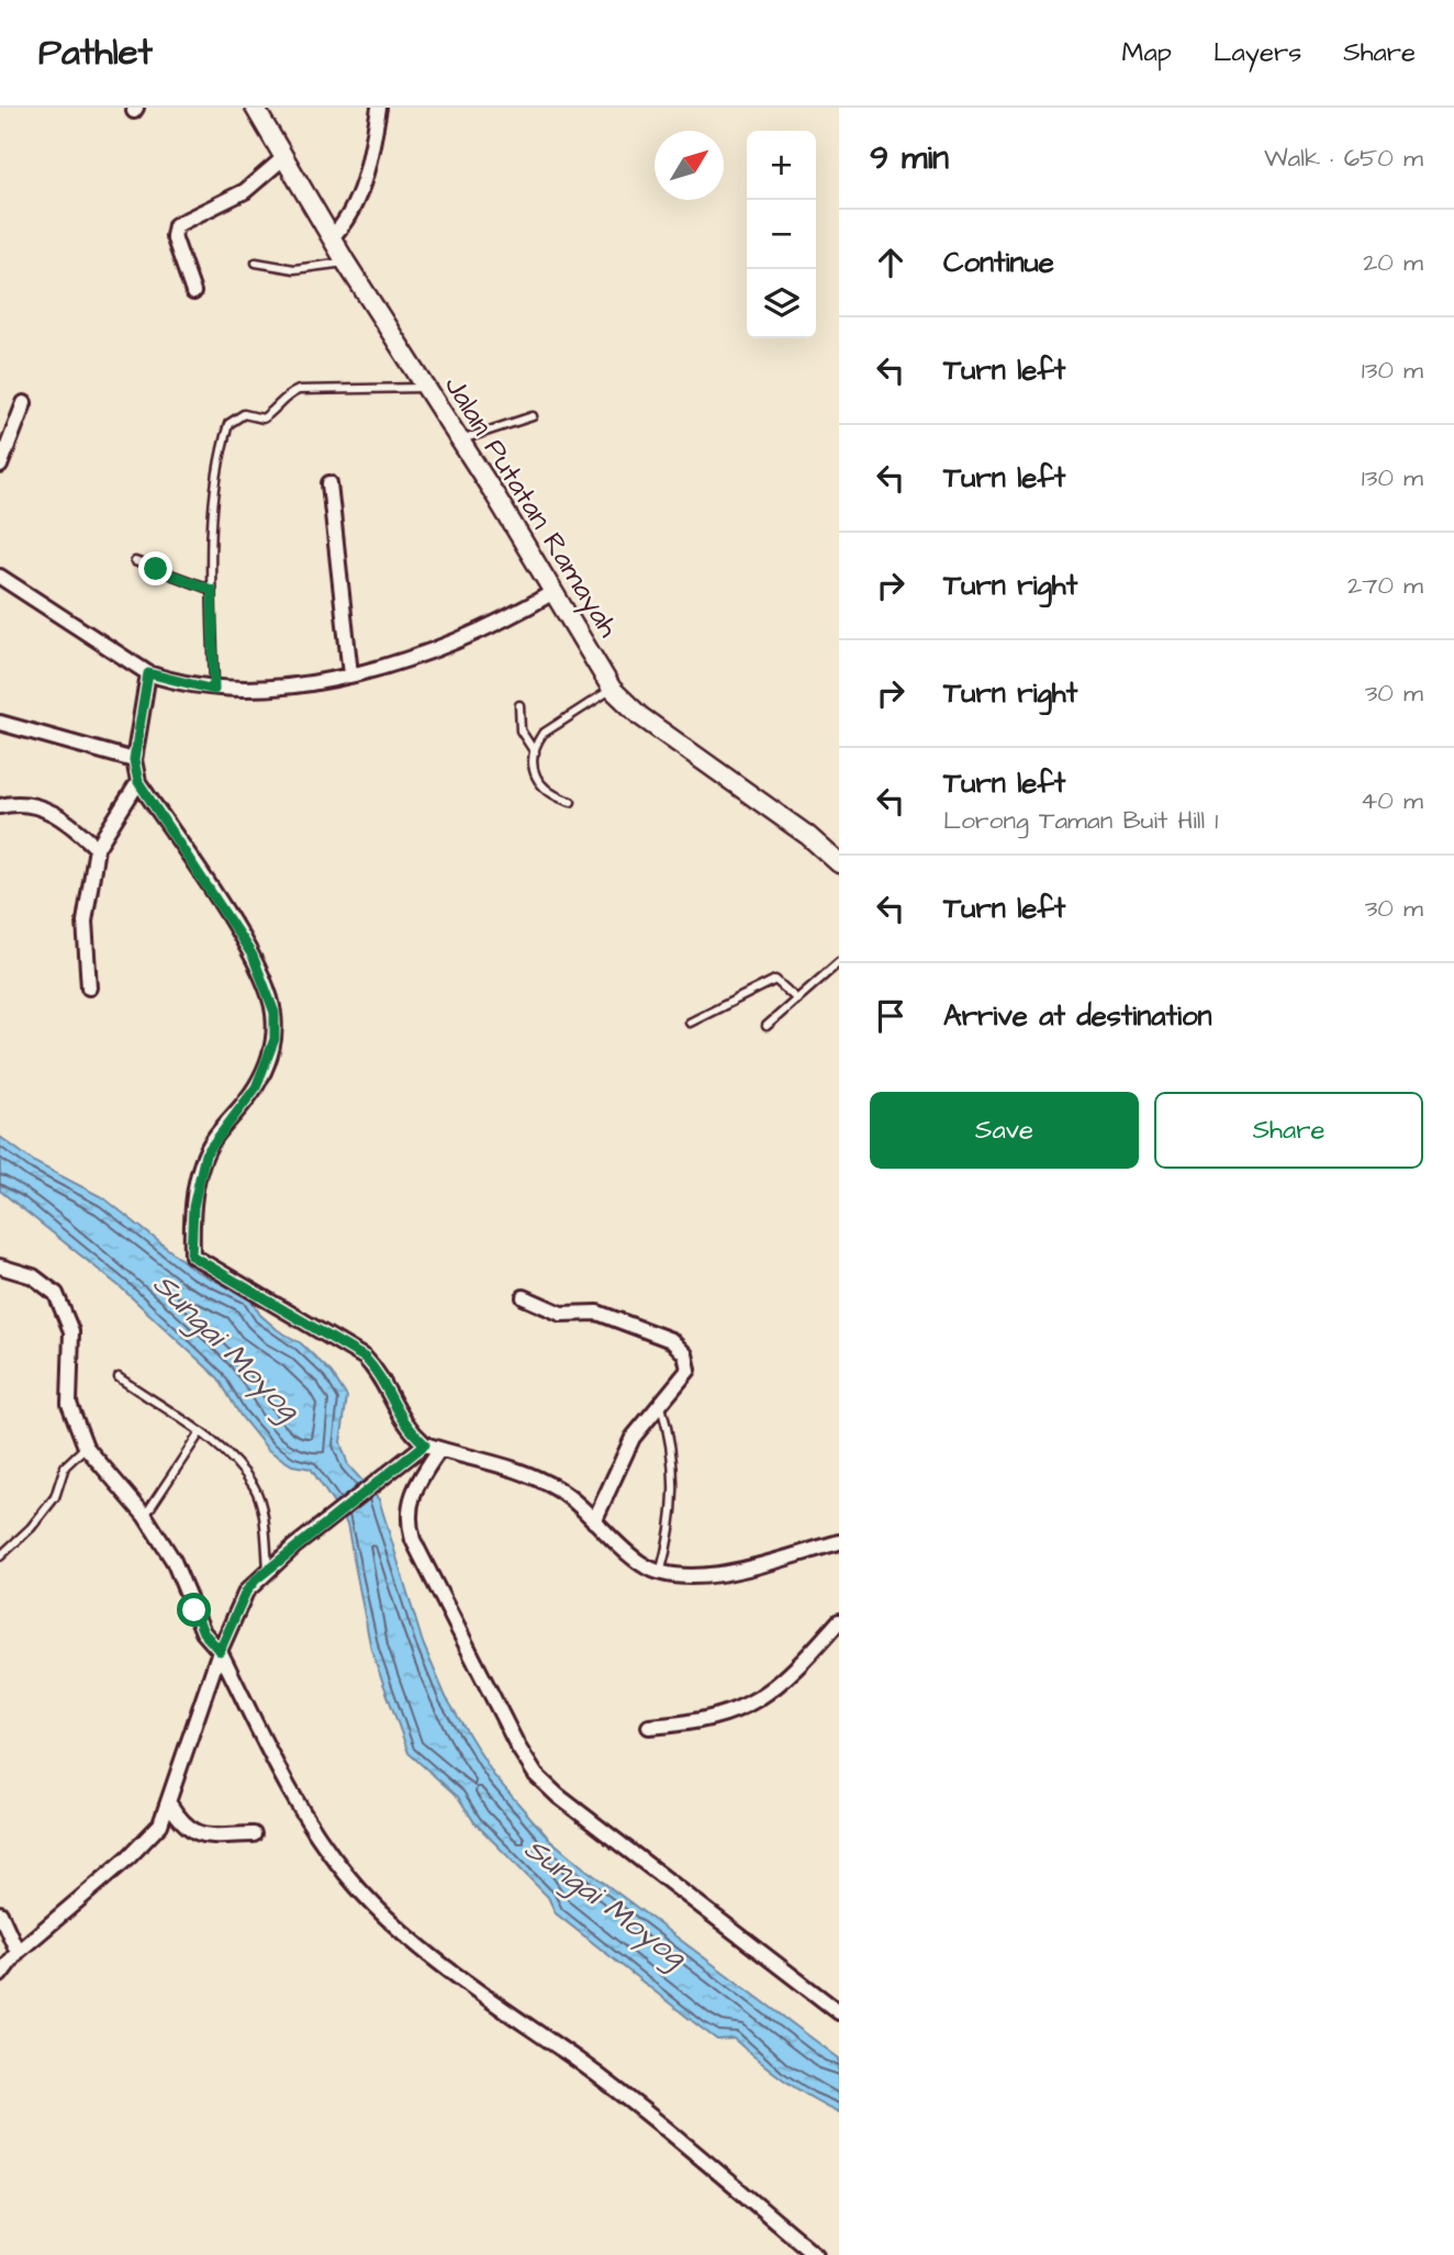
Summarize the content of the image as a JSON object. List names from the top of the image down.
{
  "streets": {
    "main road": ["Jalan Putatan Ramayah"]
  },
  "water": ["Sungai Moyog"],
  "north": "top right",
  "page": {
    "header": "Pathlet",
    "nav": ["Map", "Layers", "Share"],
    "heading": ["9 min", "Walk · 650 m"],
    "map_buttons": ["+", "−"],
    "list": [
      ["Continue", "20 m"],
      ["Turn left", "130 m"],
      ["Turn left", "130 m"],
      ["Turn right", "270 m"],
      ["Turn right", "30 m"],
      ["Turn left", "Lorong Taman Buit Hill 1", "40 m"],
      ["Turn left", "30 m"],
      "Arrive at destination"
    ],
    "buttons": ["Save", "Share"]
  }
}
